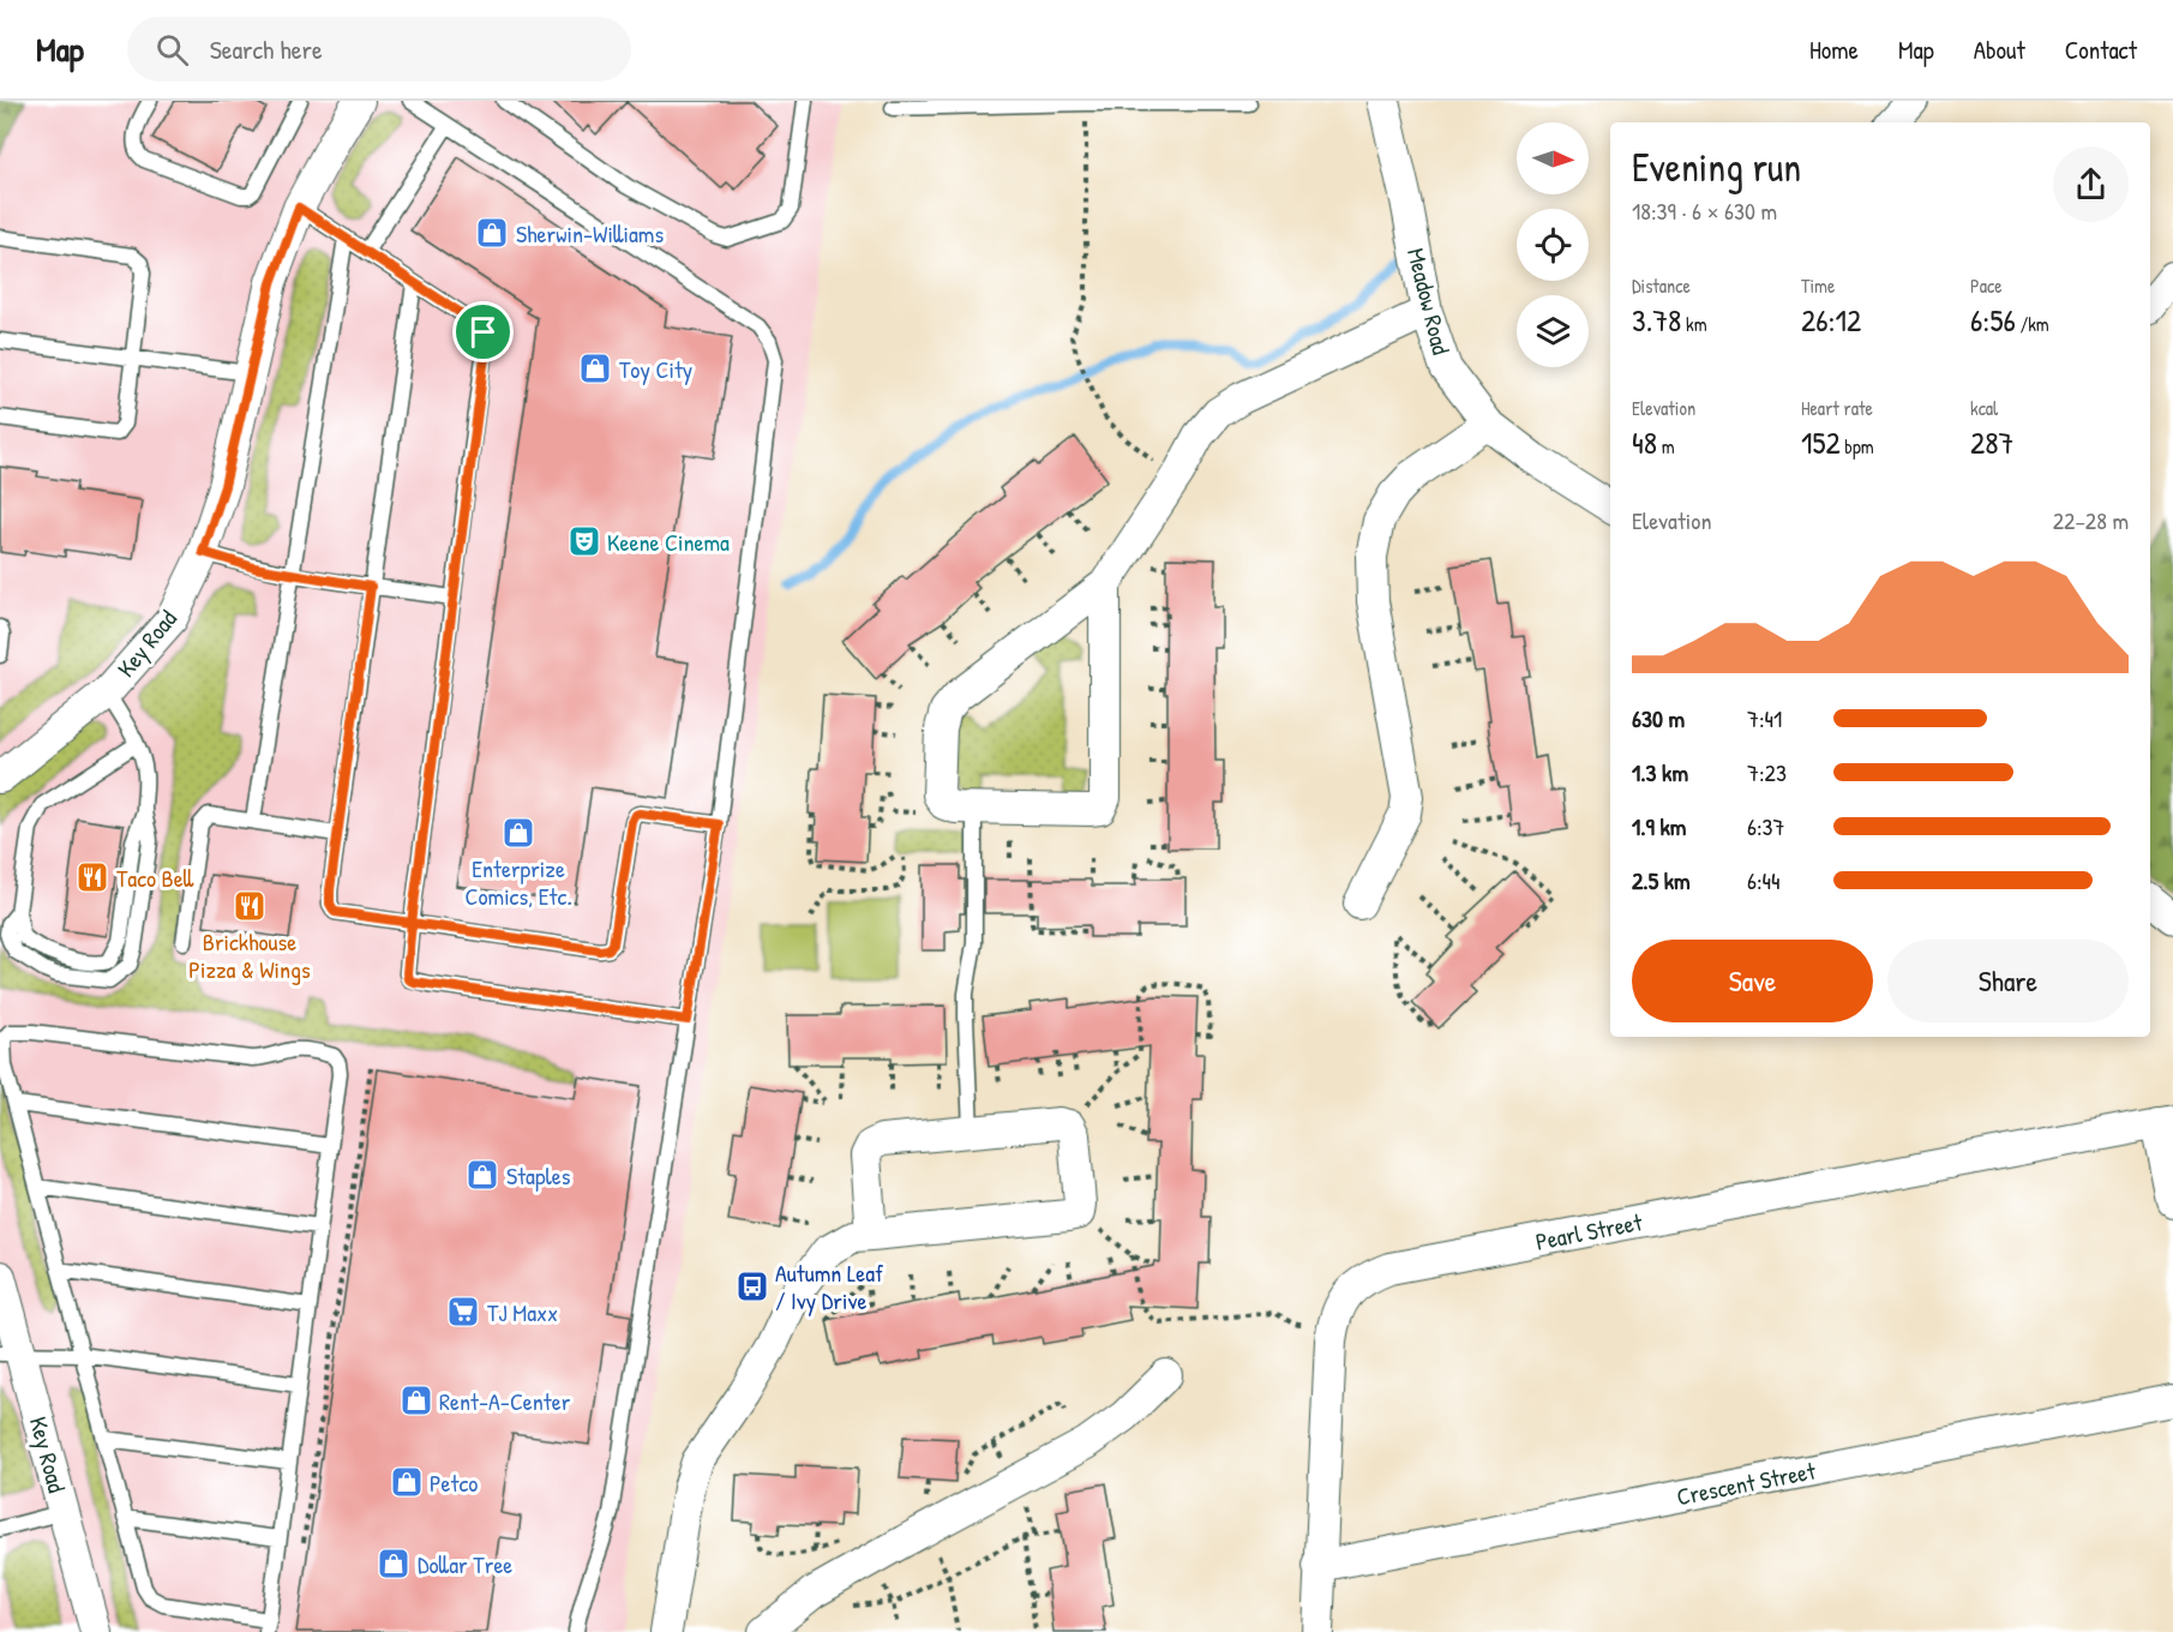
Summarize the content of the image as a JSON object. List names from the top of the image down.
{
  "streets": {
    "street": [
      "Meadow Road",
      "Key Road",
      "Pearl Street",
      "Crescent Street"
    ]
  },
  "crossings": [
    ["Pearl Street", "Crescent Street"]
  ],
  "places": {
    "shop": [
      "Sherwin-Williams",
      "Toy City",
      "Enterprize Comics, Etc.",
      "Staples",
      "Rent-A-Center",
      "Petco",
      "Dollar Tree"
    ],
    "theatre": ["Keene Cinema"],
    "restaurant": ["Taco Bell", "Brickhouse Pizza & Wings"],
    "bus stop": ["Autumn Leaf / Ivy Drive"],
    "supermarket": ["TJ Maxx"]
  },
  "north": "right",
  "page": {
    "header": "Map",
    "search": "Search here",
    "nav": [
      "Home",
      "Map",
      "About",
      "Contact"
    ],
    "heading": ["Evening run", "18:39 · 6 × 630 m"],
    "stats": [
      ["Distance", "3.78 km"],
      ["Time", "26:12"],
      ["Pace", "6:56 /km"],
      ["Elevation", "48 m"],
      ["Heart rate", "152 bpm"],
      ["kcal", "287"]
    ],
    "chart": ["Elevation", "22–28 m"],
    "list": [
      {
        "name": "630 m",
        "note": "7:41"
      },
      {
        "name": "1.3 km",
        "note": "7:23"
      },
      {
        "name": "1.9 km",
        "note": "6:37"
      },
      {
        "name": "2.5 km",
        "note": "6:44"
      }
    ],
    "buttons": ["Save", "Share"]
  }
}
